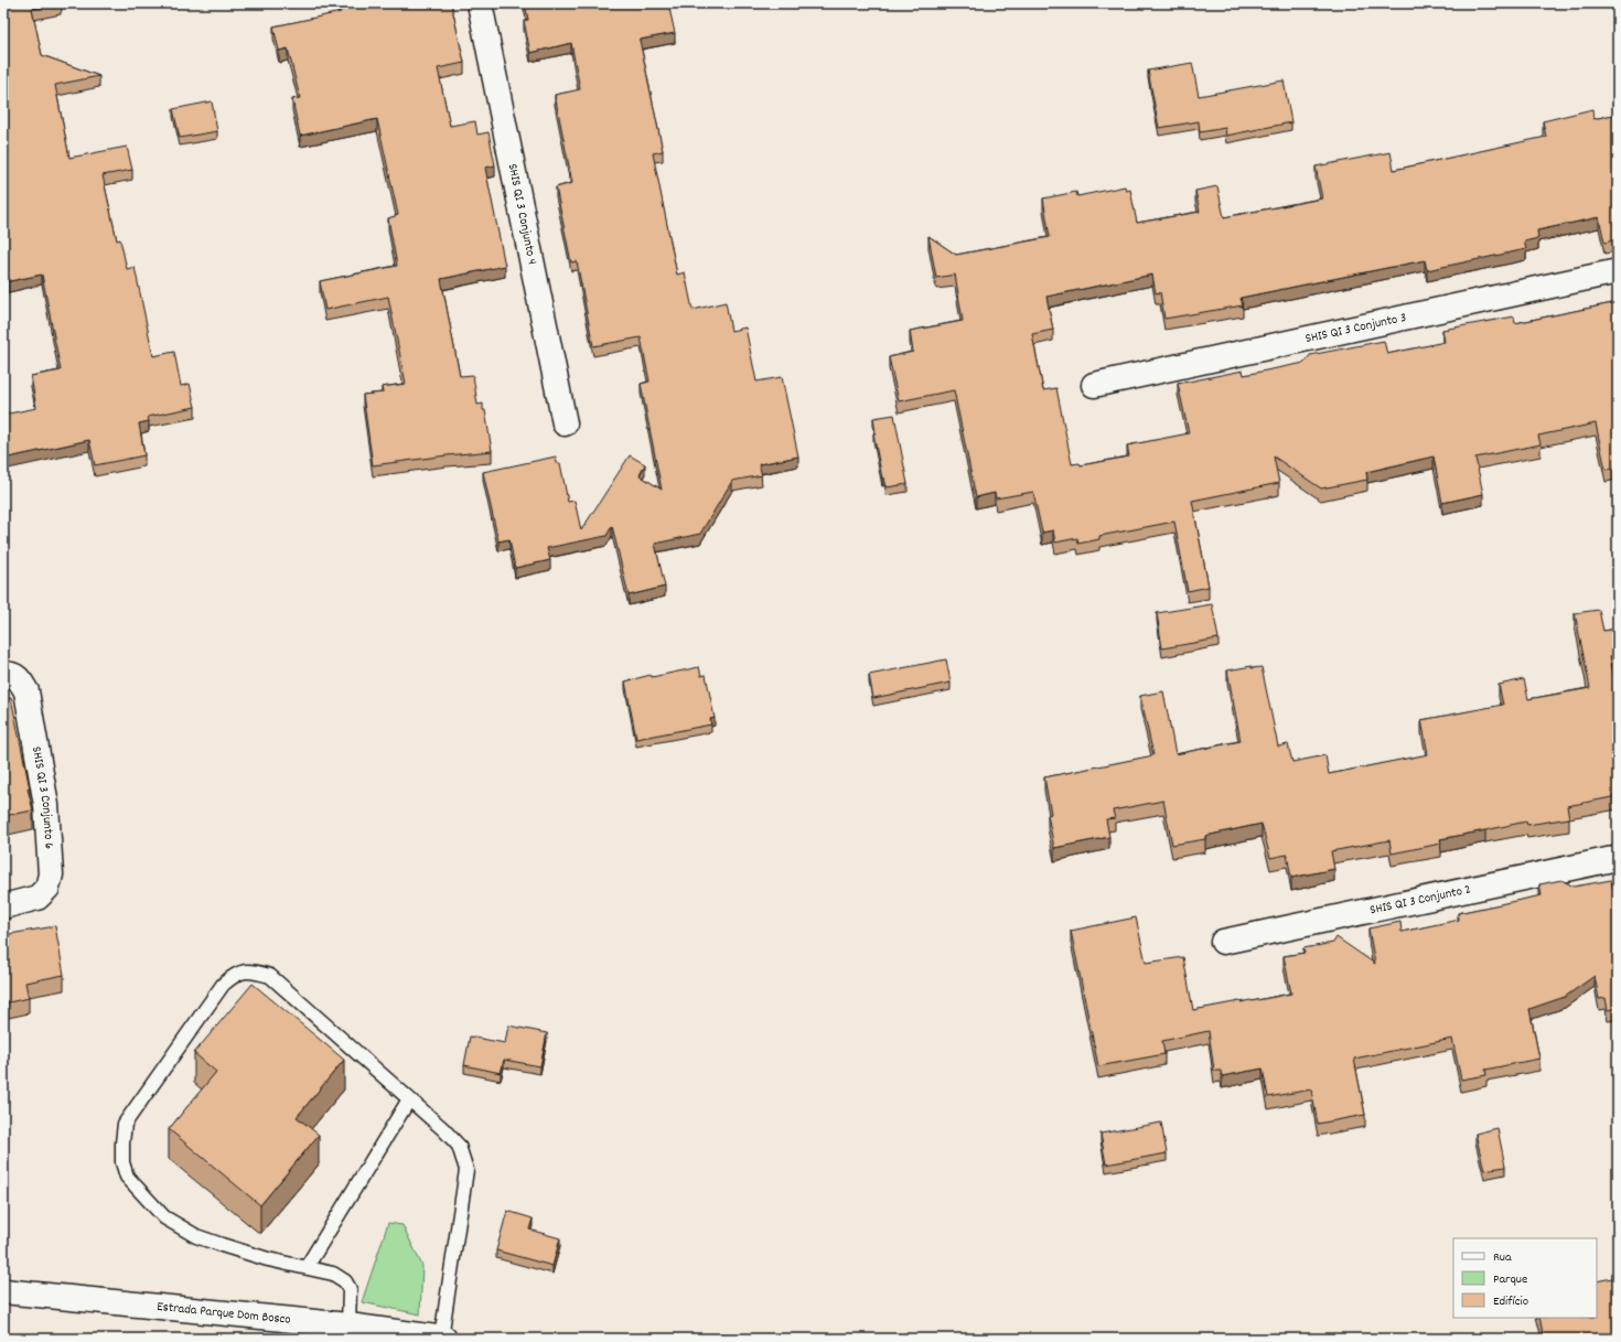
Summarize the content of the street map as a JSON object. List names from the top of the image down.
{
  "streets": {
    "street": [
      "SHIS QI 3 Conjunto 4",
      "SHIS QI 3 Conjunto 3",
      "SHIS QI 3 Conjunto 6",
      "SHIS QI 3 Conjunto 2",
      "Estrada Parque Dom Bosco"
    ]
  },
  "legend": ["Rua", "Parque", "Edifício"]
}
